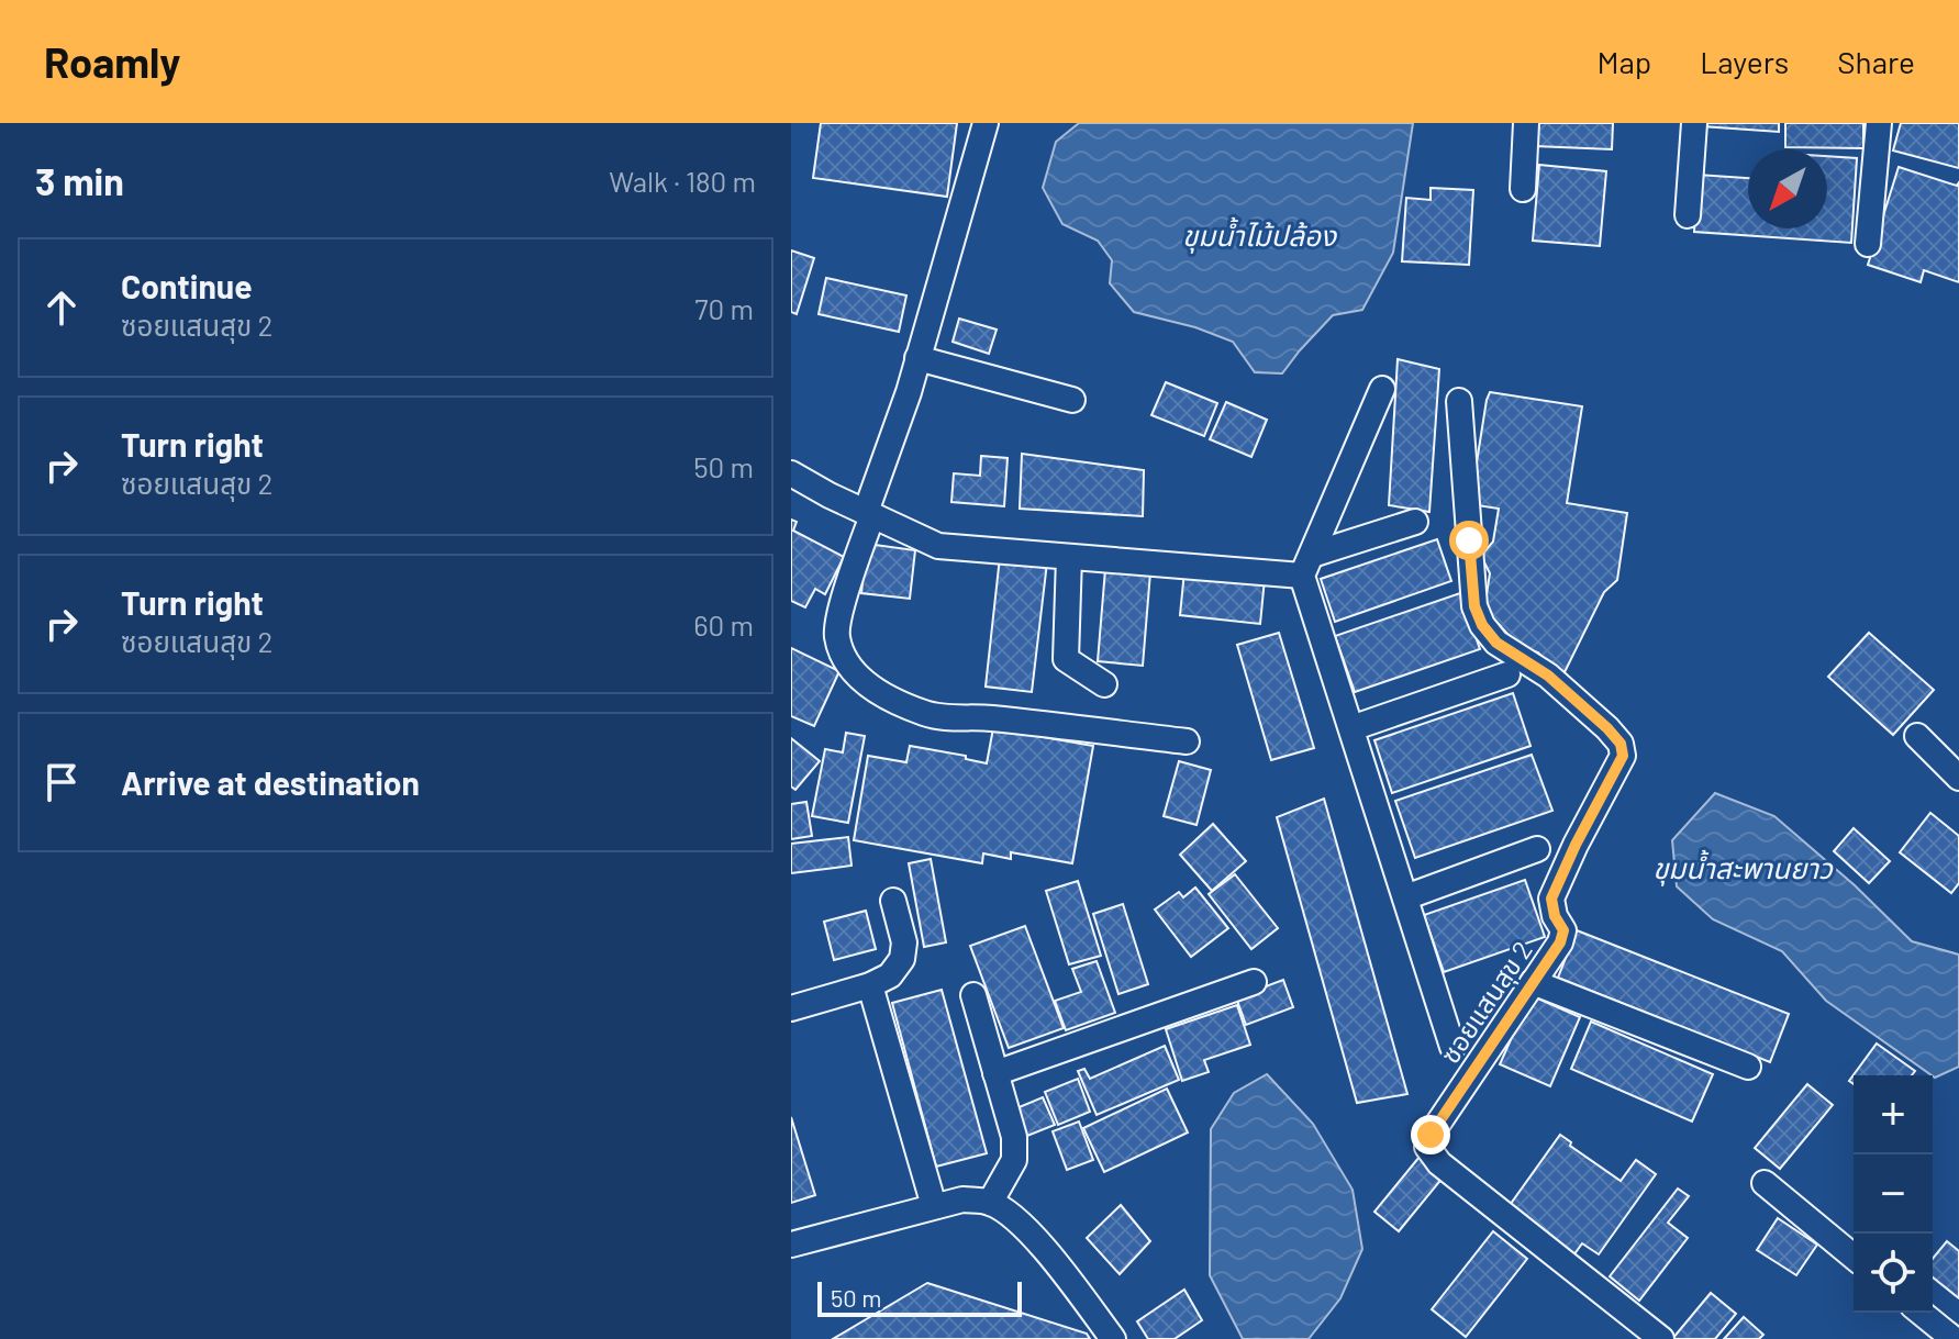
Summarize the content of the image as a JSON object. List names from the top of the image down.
{
  "streets": {
    "street": ["ซอยแสนสุข 2"]
  },
  "water": ["ขุมน้ำไม้ปล้อง", "ขุมน้ำสะพานยาว"],
  "scale_bar": "50 m",
  "north": "bottom left",
  "page": {
    "header": "Roamly",
    "nav": ["Map", "Layers", "Share"],
    "heading": ["3 min", "Walk · 180 m"],
    "list": [
      ["Continue", "ซอยแสนสุข 2", "70 m"],
      ["Turn right", "ซอยแสนสุข 2", "50 m"],
      ["Turn right", "ซอยแสนสุข 2", "60 m"],
      "Arrive at destination"
    ],
    "map_buttons": ["+", "−"],
    "scale": "50 m"
  }
}
